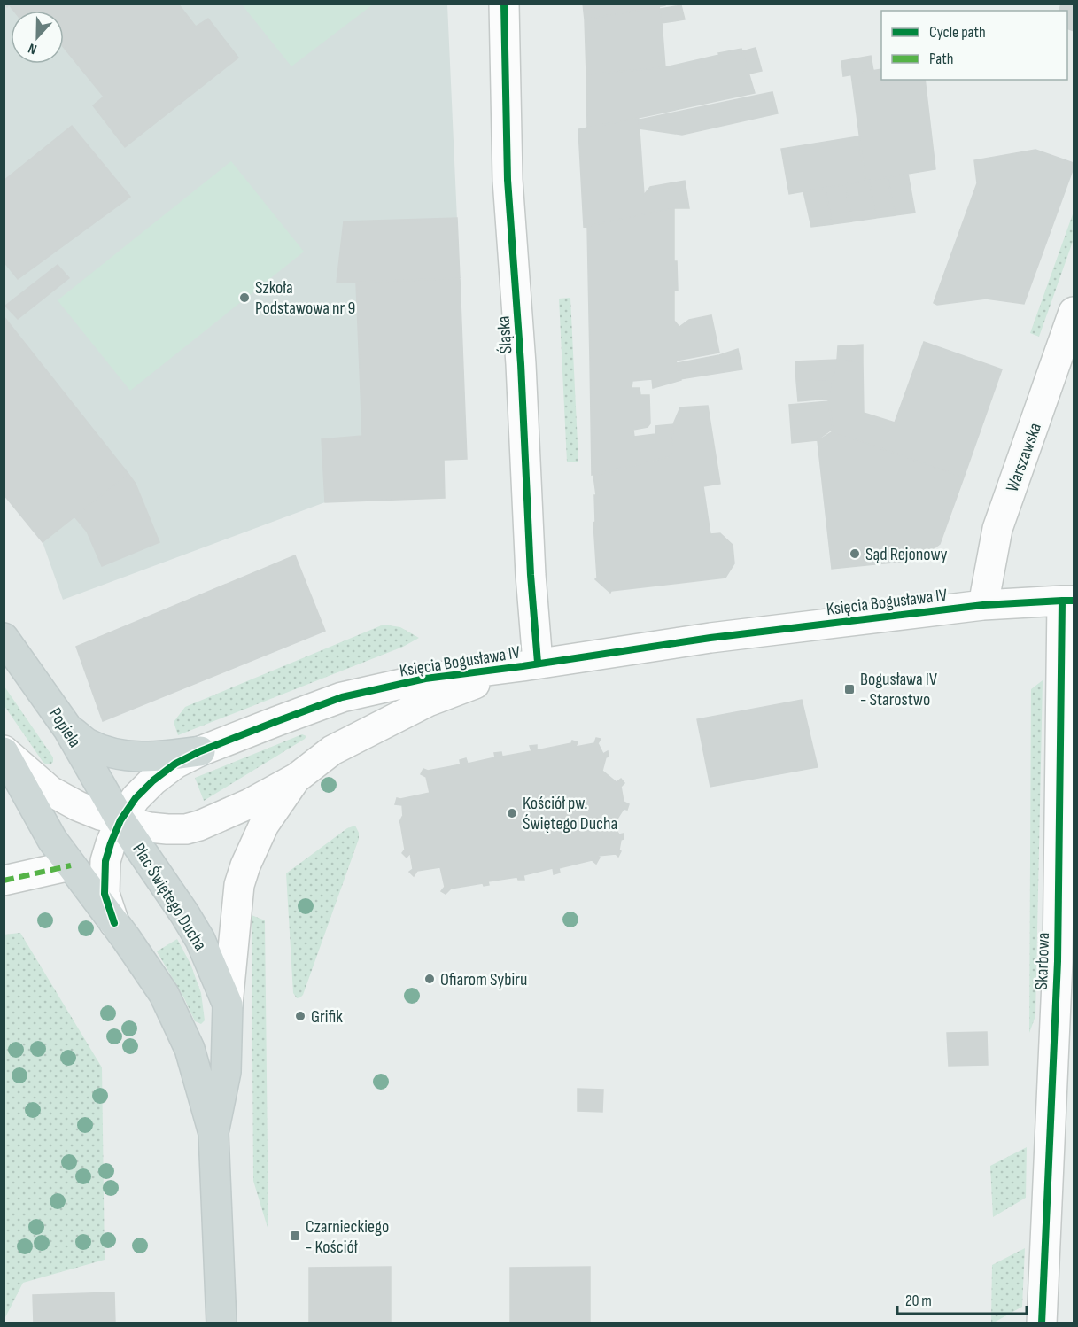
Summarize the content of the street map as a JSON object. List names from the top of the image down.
{
  "streets": {
    "main road": ["Popiela", "Plac Świętego Ducha"],
    "street": [
      "Śląska",
      "Warszawska",
      "Księcia Bogusława IV",
      "Skarbowa"
    ]
  },
  "crossings": [
    ["Śląska", "Księcia Bogusława IV"],
    ["Warszawska", "Księcia Bogusława IV"],
    ["Księcia Bogusława IV", "Popiela"],
    ["Księcia Bogusława IV", "Plac Świętego Ducha"],
    ["Księcia Bogusława IV", "Skarbowa"],
    ["Popiela", "Plac Świętego Ducha"]
  ],
  "places": {
    "other": [
      "Szkoła Podstawowa nr 9",
      "Sąd Rejonowy",
      "Kościół pw. Świętego Ducha",
      "Ofiarom Sybiru",
      "Grifik"
    ],
    "transit": ["Bogusława IV - Starostwo", "Czarnieckiego - Kościół"]
  },
  "legend": ["Cycle path", "Path"],
  "scale_bar": "20 m",
  "north": "bottom"
}
